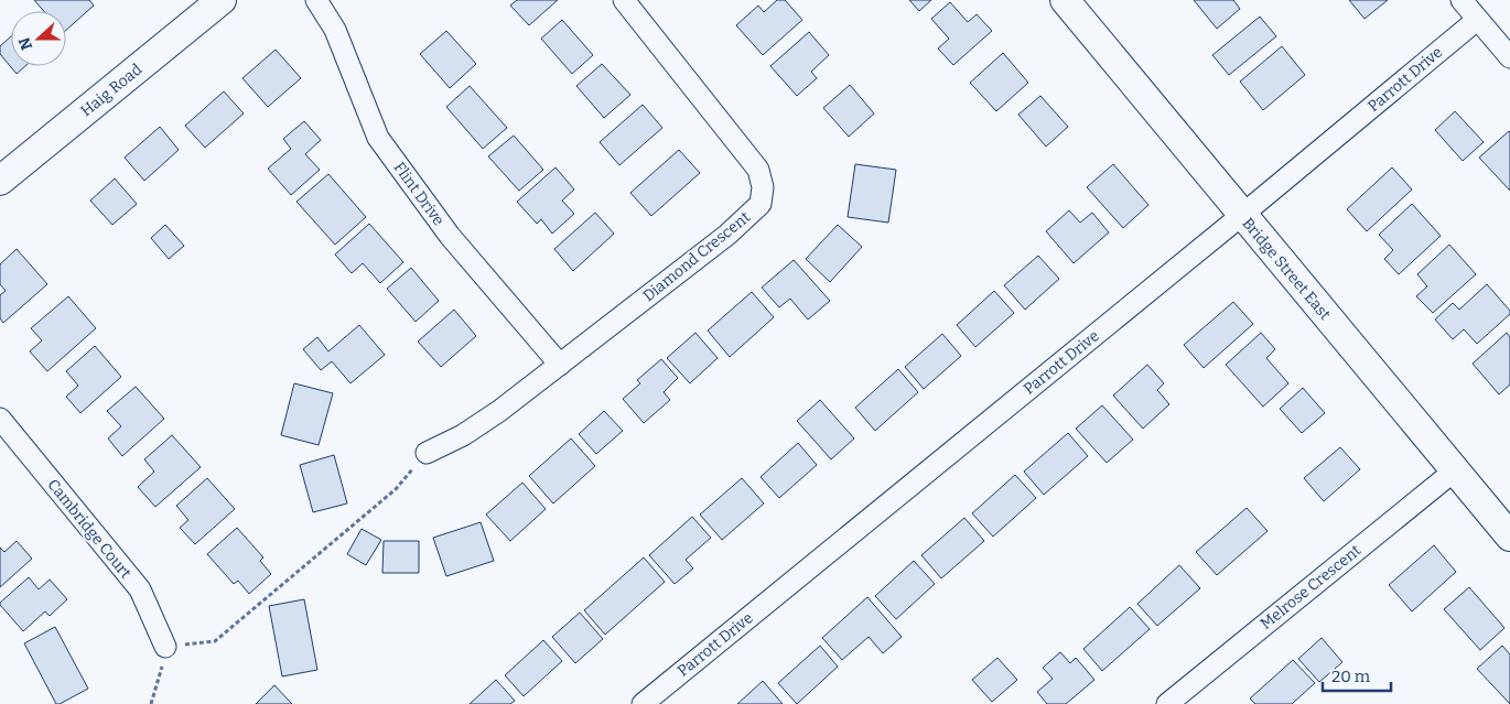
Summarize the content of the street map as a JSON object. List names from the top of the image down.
{
  "streets": {
    "street": [
      "Parrott Drive",
      "Haig Road",
      "Flint Drive",
      "Diamond Crescent",
      "Bridge Street East",
      "Cambridge Court",
      "Melrose Crescent"
    ]
  },
  "crossings": [
    ["Parrott Drive", "Bridge Street East"],
    ["Flint Drive", "Diamond Crescent"],
    ["Bridge Street East", "Melrose Crescent"]
  ],
  "scale_bar": "20 m",
  "north": "left"
}
